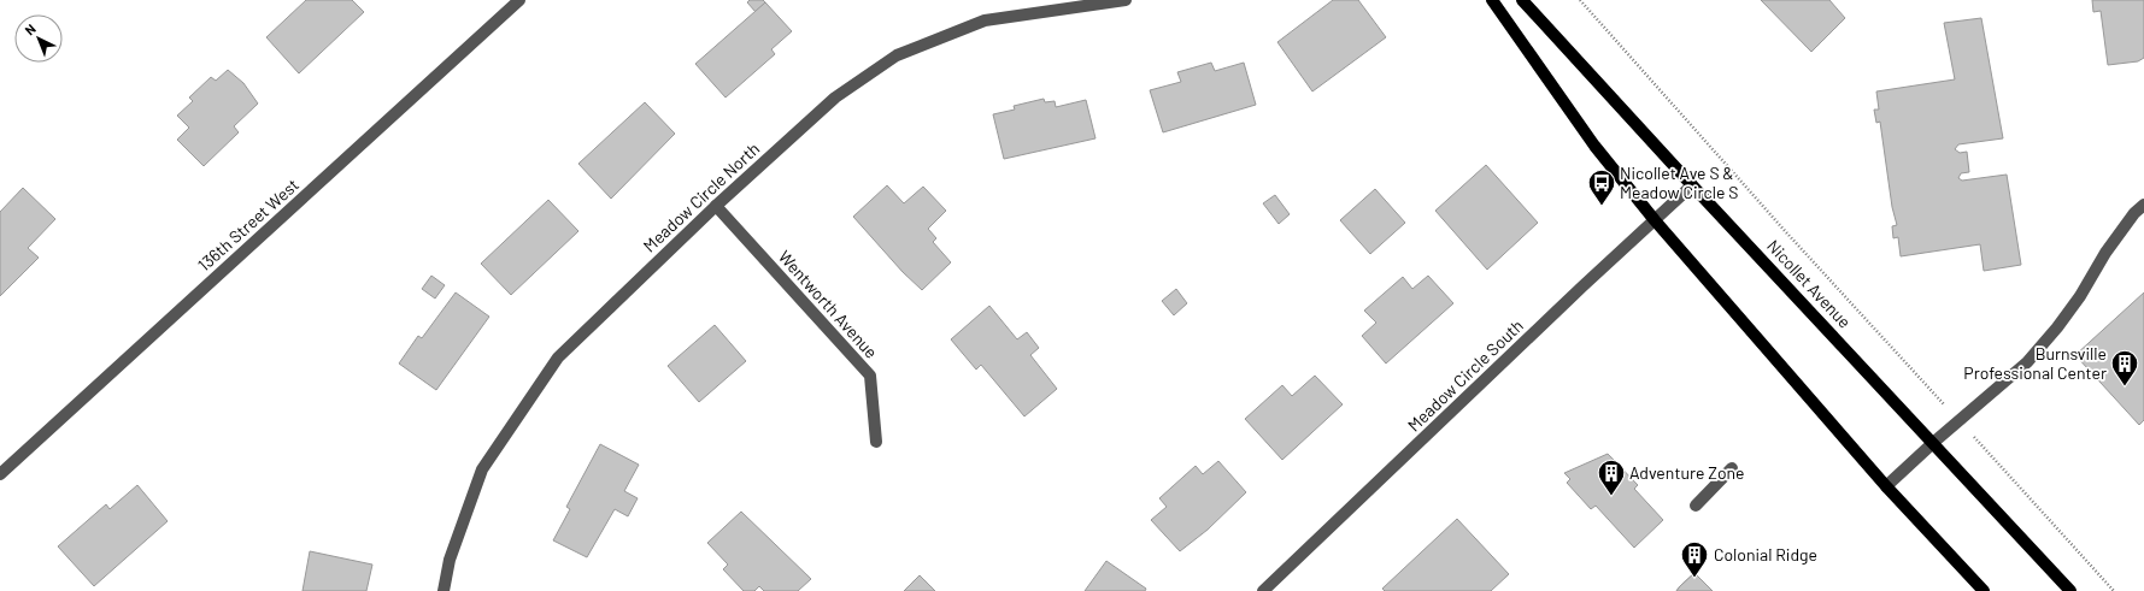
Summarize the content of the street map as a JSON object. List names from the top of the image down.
{
  "streets": {
    "main road": ["Nicollet Avenue"],
    "street": [
      "Meadow Circle North",
      "136th Street West",
      "Wentworth Avenue",
      "Meadow Circle South"
    ]
  },
  "crossings": [
    ["Meadow Circle North", "Wentworth Avenue"],
    ["Nicollet Avenue", "Meadow Circle South"]
  ],
  "places": {
    "bus stop": ["Nicollet Ave S & Meadow Circle S"],
    "building": ["Burnsville Professional Center", "Adventure Zone", "Colonial Ridge"]
  },
  "north": "top left"
}
